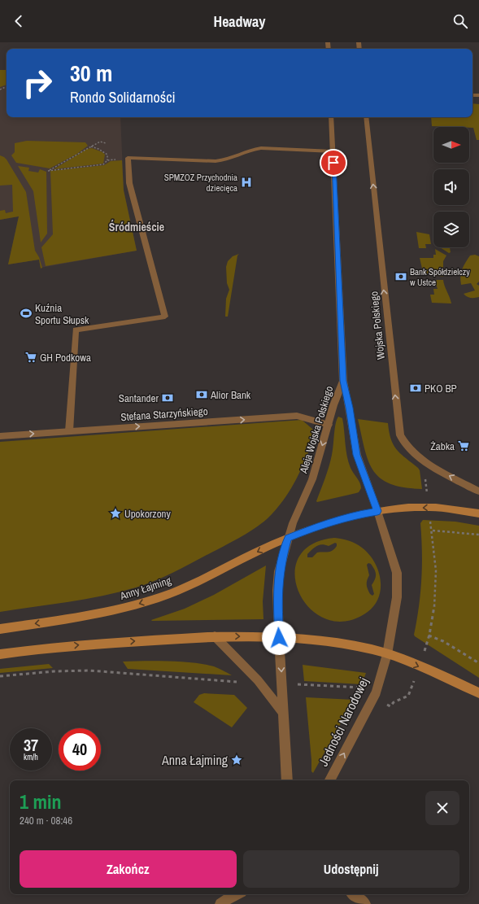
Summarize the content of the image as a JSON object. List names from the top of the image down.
{
  "streets": {
    "main road": ["Anny Łajming"],
    "street": [
      "Wojska Polskiego",
      "Stefana Starzyńskiego",
      "Aleja Wojska Polskiego",
      "Jedności Narodowej"
    ]
  },
  "crossings": [
    ["Stefana Starzyńskiego", "Aleja Wojska Polskiego"],
    ["Aleja Wojska Polskiego", "Anny Łajming"],
    ["Aleja Wojska Polskiego", "Jedności Narodowej"]
  ],
  "one_way": ["Stefana Starzyńskiego", "Jedności Narodowej"],
  "districts": ["Śródmieście"],
  "places": {
    "hospital": ["SPMZOZ Przychodnia dziecięca"],
    "bank": [
      "Bank Spółdzielczy w Ustce",
      "PKO BP",
      "Alior Bank",
      "Santander"
    ],
    "sports": ["Kuźnia Sportu Słupsk"],
    "supermarket": ["GH Podkowa", "Żabka"],
    "place": ["Upokorzony", "Anna Łajming"]
  },
  "north": "right",
  "page": {
    "header": "Headway",
    "turn": ["30 m", "Rondo Solidarności"],
    "speed": "37 km/h",
    "limit": "40",
    "heading": ["1 min", "240 m · 08:46"],
    "buttons": ["Zakończ", "Udostępnij"]
  }
}
